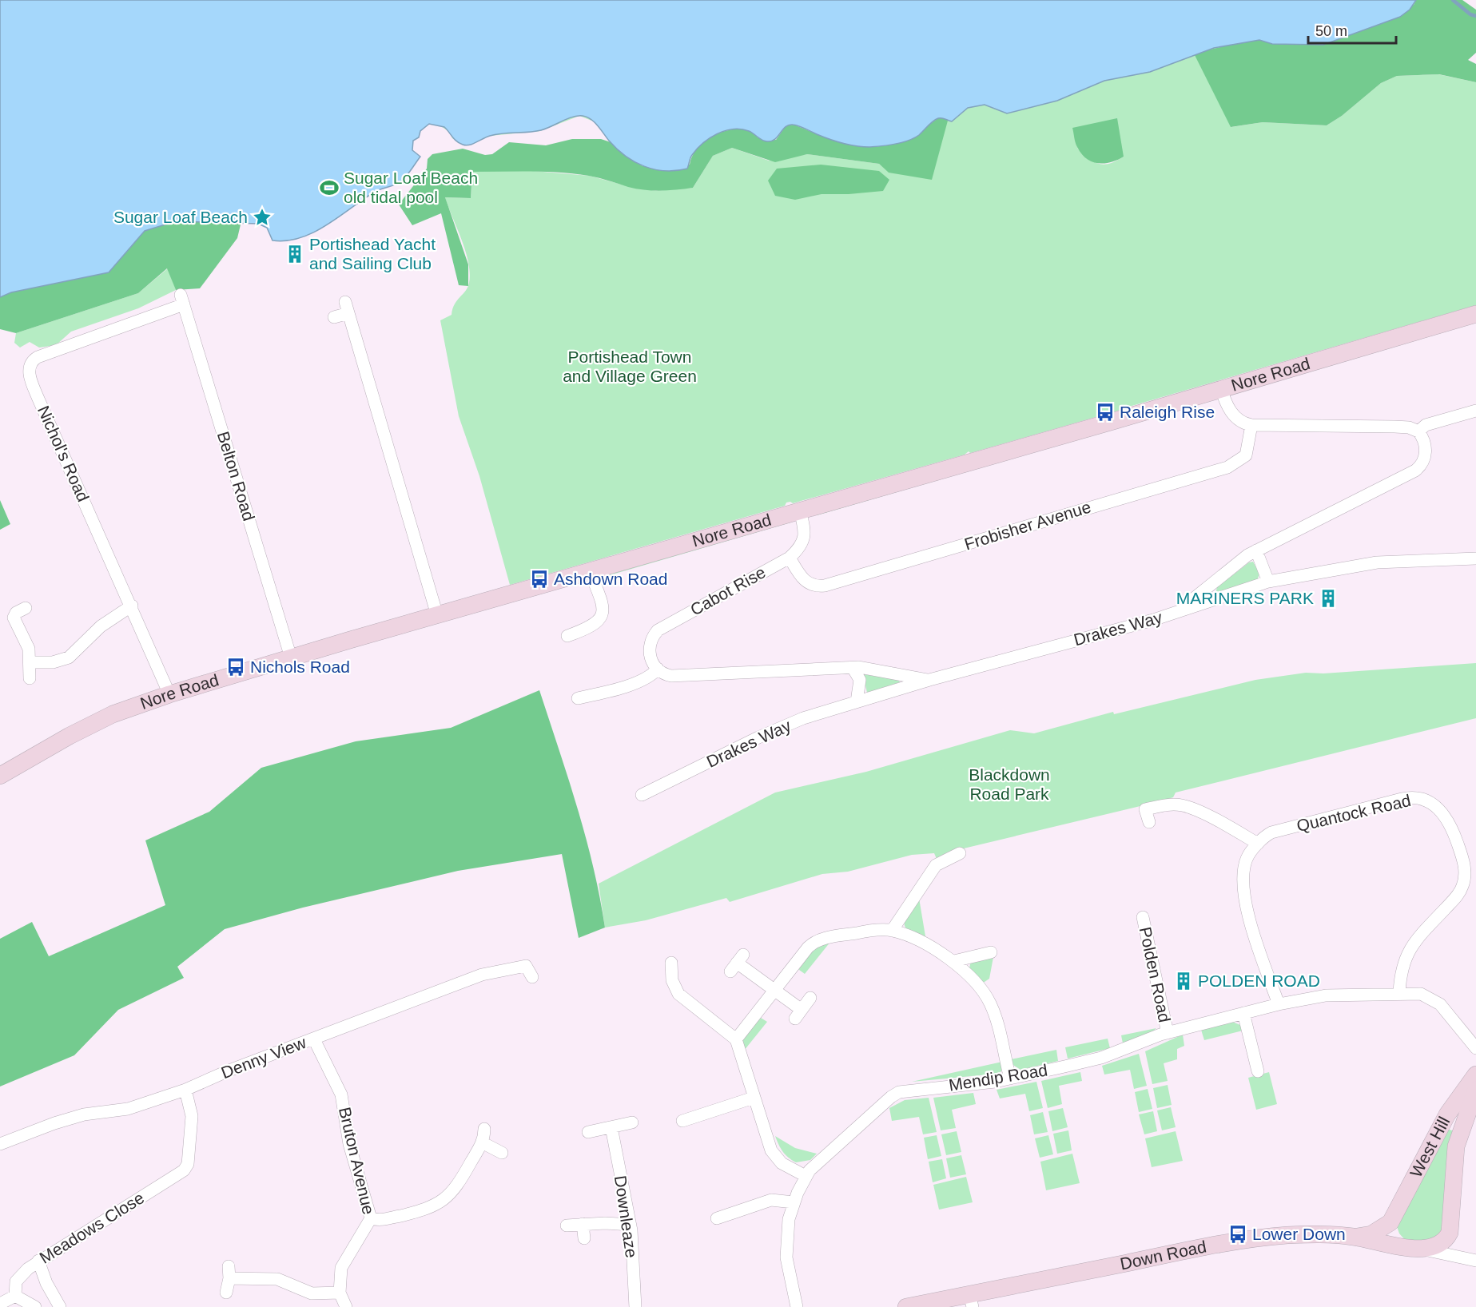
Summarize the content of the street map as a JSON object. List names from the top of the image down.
{
  "streets": {
    "street": [
      "Nore Road",
      "Nichol's Road",
      "Belton Road",
      "Frobisher Avenue",
      "Cabot Rise",
      "Drakes Way",
      "Quantock Road",
      "Polden Road",
      "Denny View",
      "Mendip Road",
      "West Hill",
      "Bruton Avenue",
      "Downleaze",
      "Meadows Close",
      "Down Road"
    ]
  },
  "crossings": [
    ["Nore Road", "Nichol's Road"],
    ["Nore Road", "Belton Road"],
    ["Nore Road", "Cabot Rise"],
    ["Nichol's Road", "Belton Road"],
    ["Frobisher Avenue", "Cabot Rise"],
    ["Quantock Road", "Mendip Road"],
    ["Polden Road", "Mendip Road"],
    ["Denny View", "Bruton Avenue"],
    ["Denny View", "Meadows Close"]
  ],
  "parks": ["Portishead Town and Village Green", "Blackdown Road Park"],
  "places": {
    "sports": ["Sugar Loaf Beach old tidal pool"],
    "place": ["Sugar Loaf Beach"],
    "building": ["Portishead Yacht and Sailing Club", "MARINERS PARK", "POLDEN ROAD"],
    "bus stop": [
      "Raleigh Rise",
      "Ashdown Road",
      "Nichols Road",
      "Lower Down"
    ]
  },
  "scale_bar": "50 m"
}
